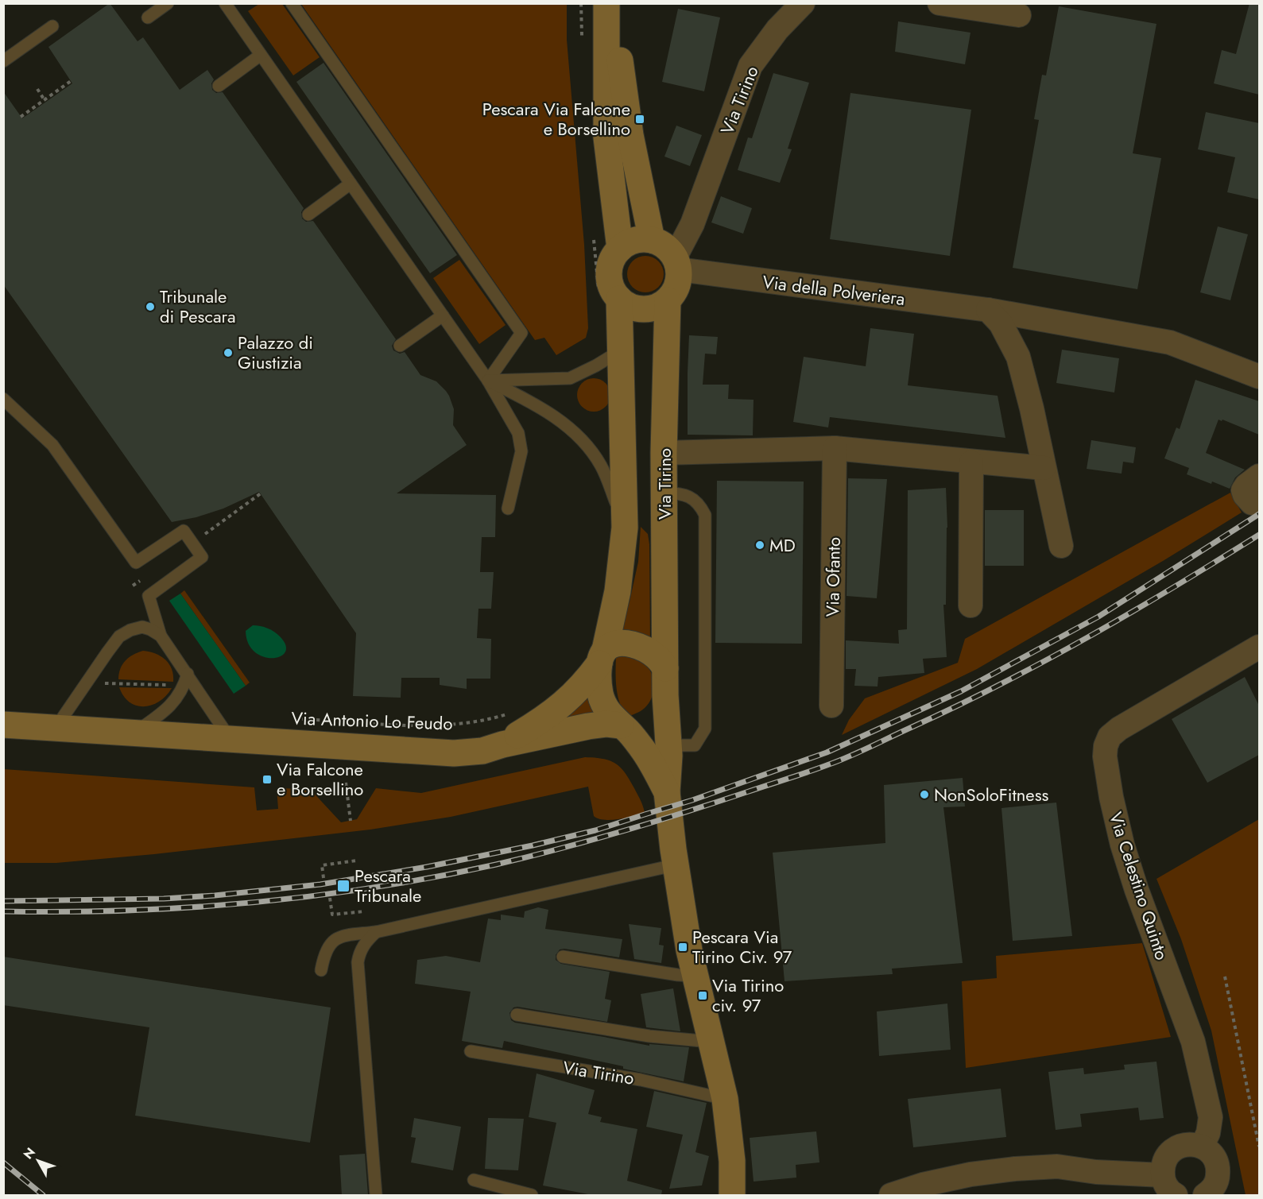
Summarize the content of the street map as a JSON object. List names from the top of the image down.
{
  "streets": {
    "street": [
      "Via Tirino",
      "Via della Polveriera",
      "Via Ofanto",
      "Via Antonio Lo Feudo",
      "Via Celestino Quinto"
    ]
  },
  "crossings": [
    ["Via Tirino", "Via della Polveriera"],
    ["Via Tirino", "Via Antonio Lo Feudo"]
  ],
  "places": {
    "transit": [
      "Pescara Via Falcone e Borsellino",
      "Via Falcone e Borsellino",
      "Pescara Tribunale",
      "Pescara Via Tirino Civ. 97",
      "Via Tirino civ. 97"
    ],
    "other": [
      "Tribunale di Pescara",
      "Palazzo di Giustizia",
      "MD",
      "NonSoloFitness"
    ]
  },
  "north": "top left"
}
